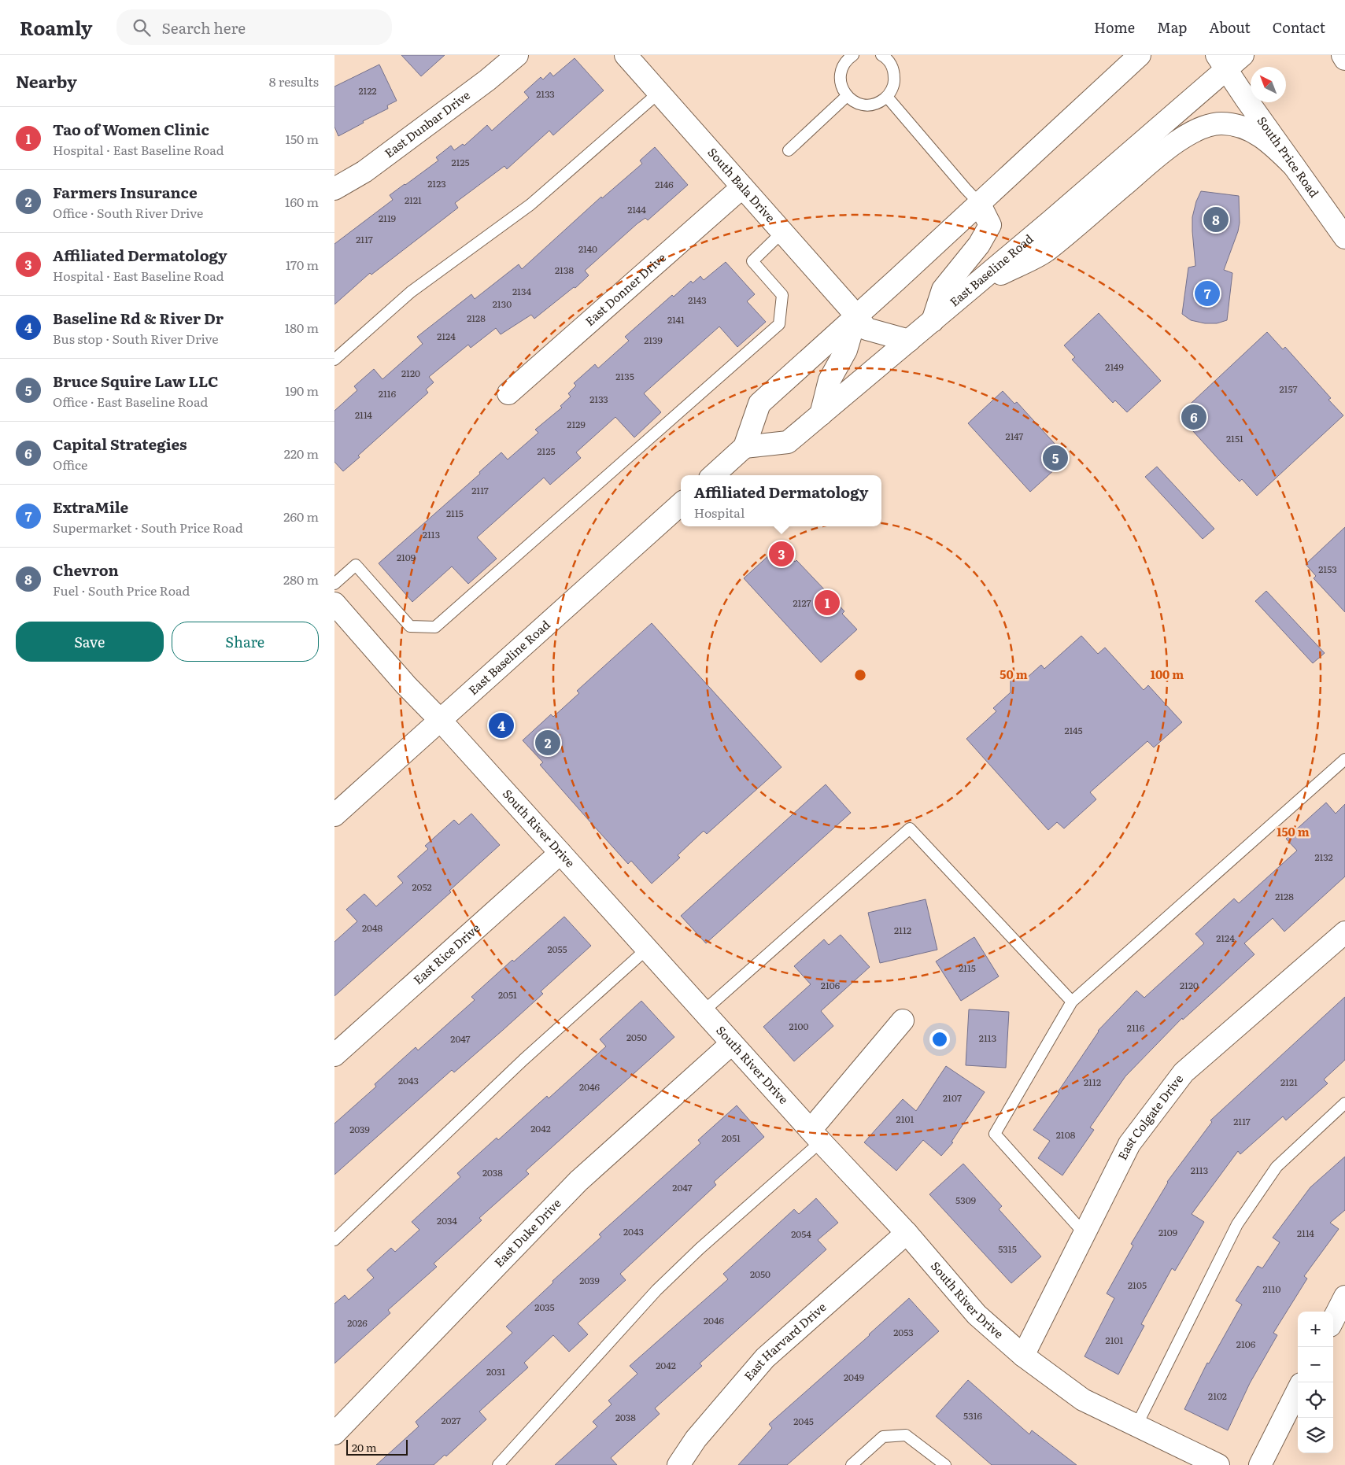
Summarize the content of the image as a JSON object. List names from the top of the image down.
{
  "streets": {
    "main road": [
      "East Dunbar Drive",
      "South Price Road",
      "South Bala Drive",
      "East Baseline Road",
      "East Donner Drive",
      "South River Drive",
      "East Rice Drive",
      "East Colgate Drive",
      "East Duke Drive",
      "East Harvard Drive"
    ]
  },
  "crossings": [
    ["South Price Road", "East Baseline Road"],
    ["South Bala Drive", "East Baseline Road"],
    ["South Bala Drive", "East Donner Drive"],
    ["East Baseline Road", "South River Drive"],
    ["South River Drive", "East Rice Drive"],
    ["South River Drive", "East Colgate Drive"],
    ["South River Drive", "East Duke Drive"],
    ["South River Drive", "East Harvard Drive"]
  ],
  "house_numbers": [
    "2122",
    "2133",
    "2125",
    "2123",
    "2146",
    "2121",
    "2144",
    "2119",
    "2117",
    "2140",
    "2138",
    "2134",
    "2143",
    "2130",
    "2128",
    "2141",
    "2124",
    "2139",
    "2149",
    "2120",
    "2135",
    "2157",
    "2116",
    "2133",
    "2114",
    "2129",
    "2147",
    "2151",
    "2125",
    "2117",
    "2115",
    "2113",
    "2109",
    "2153",
    "2127",
    "2145",
    "2132",
    "2052",
    "2128",
    "2048",
    "2112",
    "2124",
    "2055",
    "2115",
    "2106",
    "2120",
    "2051",
    "2100",
    "2116",
    "2050",
    "2113",
    "2047",
    "2043",
    "2112",
    "2121",
    "2046",
    "2107",
    "2101",
    "2117",
    "2042",
    "2039",
    "2108",
    "2051",
    "2113",
    "2038",
    "2047",
    "5309",
    "2034",
    "2043",
    "2109",
    "2114",
    "2054",
    "5315",
    "2050",
    "2039",
    "2105",
    "2110",
    "2035",
    "2046",
    "2026",
    "2053",
    "2101",
    "2106",
    "2042",
    "2031",
    "2049",
    "2102",
    "5316",
    "2038",
    "2027",
    "2045"
  ],
  "scale_bar": "20 m",
  "north": "top left",
  "page": {
    "header": "Roamly",
    "search": "Search here",
    "nav": [
      "Home",
      "Map",
      "About",
      "Contact"
    ],
    "heading": ["Nearby", "8 results"],
    "list": [
      {
        "mark": "1",
        "name": "Tao of Women Clinic",
        "note": "Hospital · East Baseline Road",
        "value": "150 m"
      },
      {
        "mark": "2",
        "name": "Farmers Insurance",
        "note": "Office · South River Drive",
        "value": "160 m"
      },
      {
        "mark": "3",
        "name": "Affiliated Dermatology",
        "note": "Hospital · East Baseline Road",
        "value": "170 m"
      },
      {
        "mark": "4",
        "name": "Baseline Rd & River Dr",
        "note": "Bus stop · South River Drive",
        "value": "180 m"
      },
      {
        "mark": "5",
        "name": "Bruce Squire Law LLC",
        "note": "Office · East Baseline Road",
        "value": "190 m"
      },
      {
        "mark": "6",
        "name": "Capital Strategies",
        "note": "Office",
        "value": "220 m"
      },
      {
        "mark": "7",
        "name": "ExtraMile",
        "note": "Supermarket · South Price Road",
        "value": "260 m"
      },
      {
        "mark": "8",
        "name": "Chevron",
        "note": "Fuel · South Price Road",
        "value": "280 m"
      }
    ],
    "pins": [
      "8",
      "7",
      "6",
      "5",
      "3",
      "1",
      "4",
      "2"
    ],
    "popup": ["Affiliated Dermatology", "Hospital"],
    "buttons": ["Save", "Share"],
    "map_buttons": ["+", "−"],
    "scale": "20 m"
  },
  "rings": ["50 m", "100 m", "150 m"]
}
